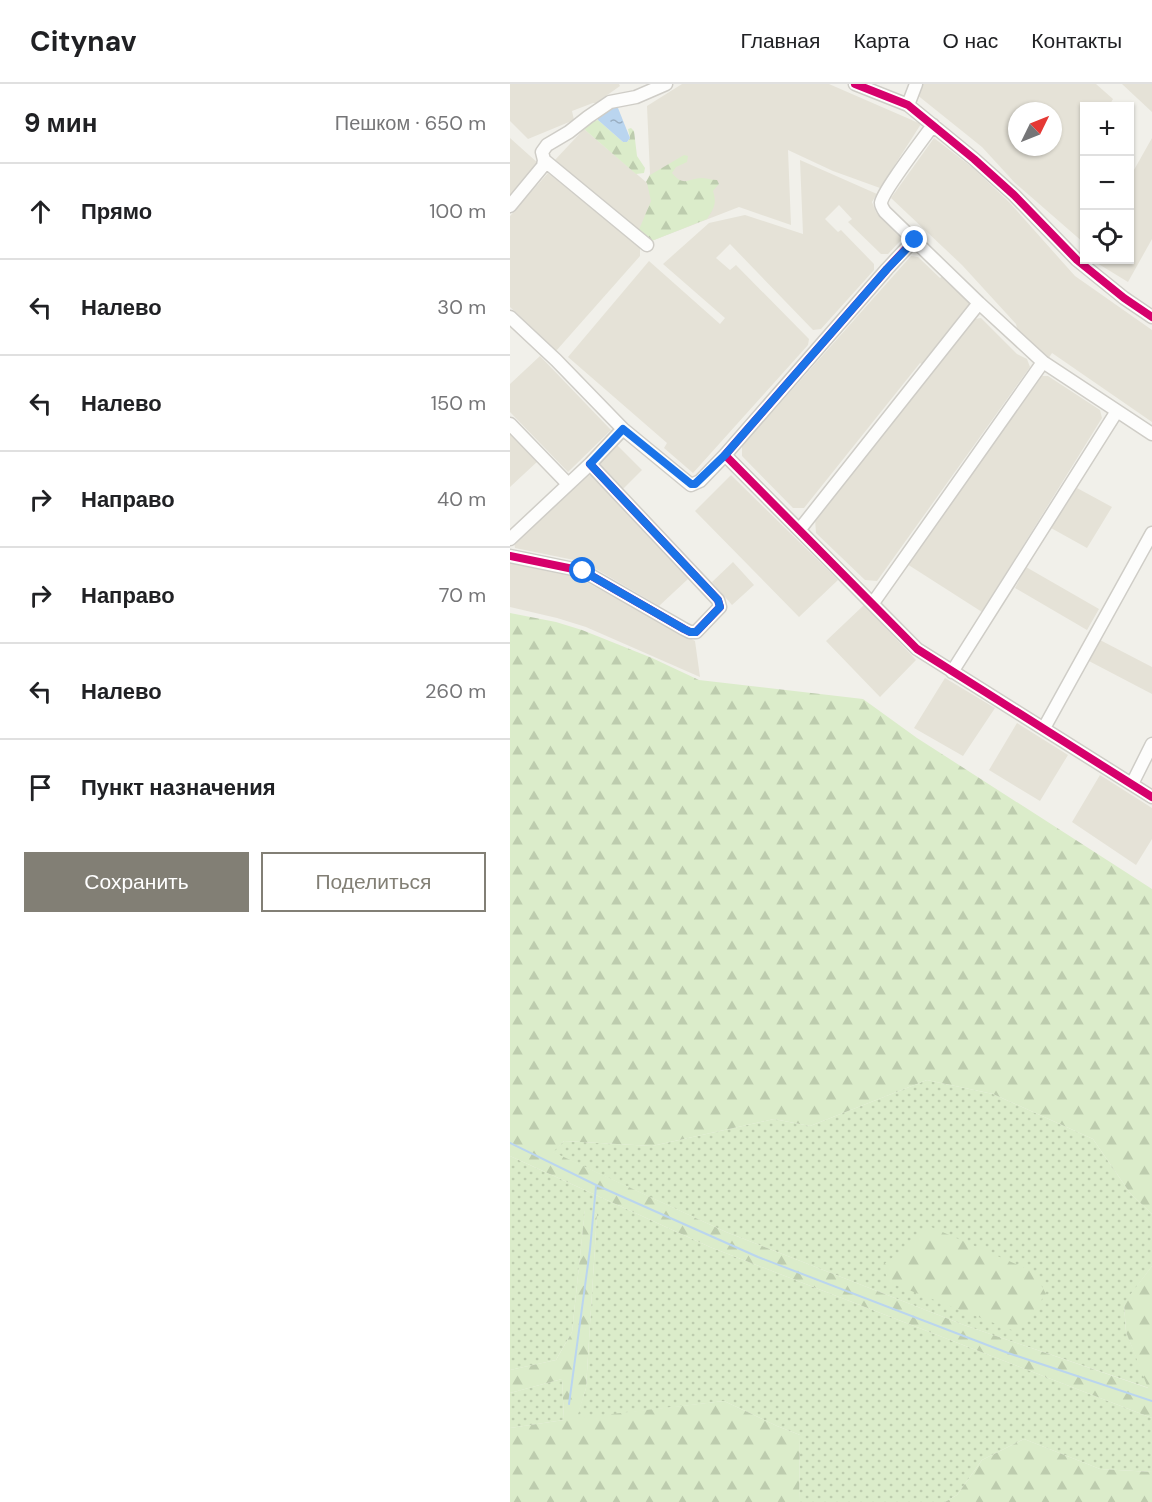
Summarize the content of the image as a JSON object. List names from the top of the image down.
{
  "north": "top right",
  "page": {
    "header": "Citynav",
    "nav": [
      "Главная",
      "Карта",
      "О нас",
      "Контакты"
    ],
    "heading": ["9 мин", "Пешком · 650 m"],
    "map_buttons": ["+", "−"],
    "list": [
      ["Прямо", "100 m"],
      ["Налево", "30 m"],
      ["Налево", "150 m"],
      ["Направо", "40 m"],
      ["Направо", "70 m"],
      ["Налево", "260 m"],
      "Пункт назначения"
    ],
    "buttons": ["Сохранить", "Поделиться"]
  }
}
